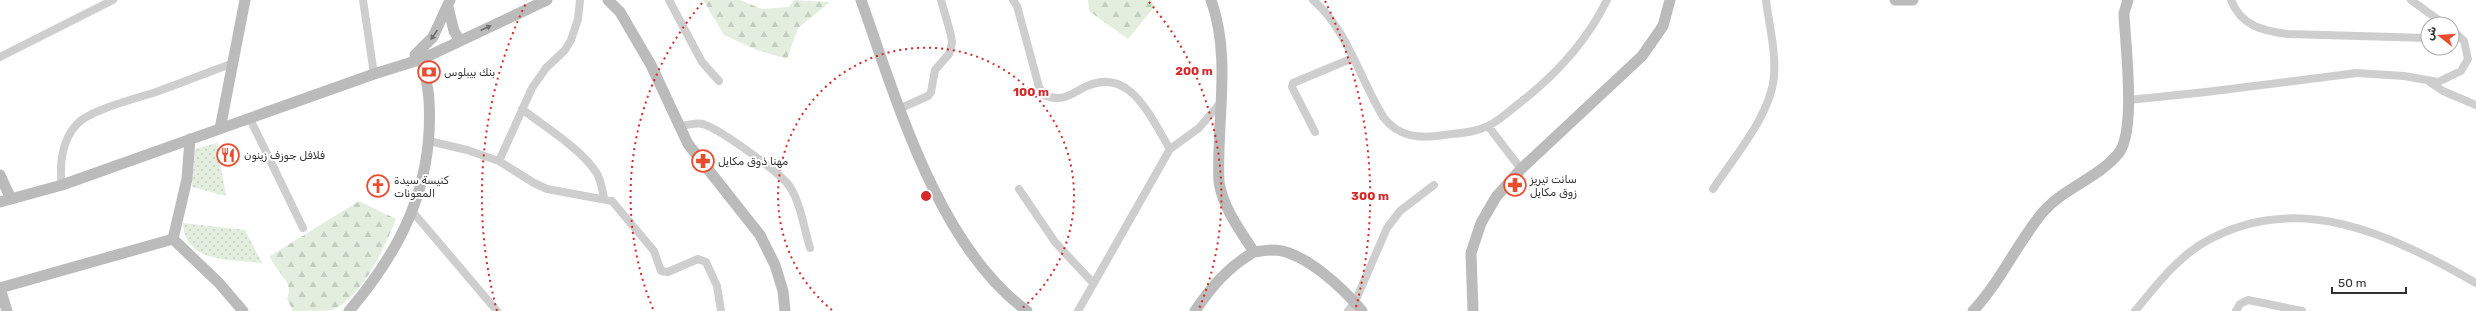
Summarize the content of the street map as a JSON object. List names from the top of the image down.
{
  "places": {
    "bank": ["بنك بيبلوس"],
    "restaurant": ["فلافل جوزف زينون"],
    "pharmacy": ["مهنا ذوق مكايل", "سانت تيريز زوق مكايل"],
    "church": ["كنيسة سيدة المعونات"]
  },
  "scale_bar": "50 m",
  "north": "left",
  "rings": ["200 m", "100 m", "300 m"]
}
